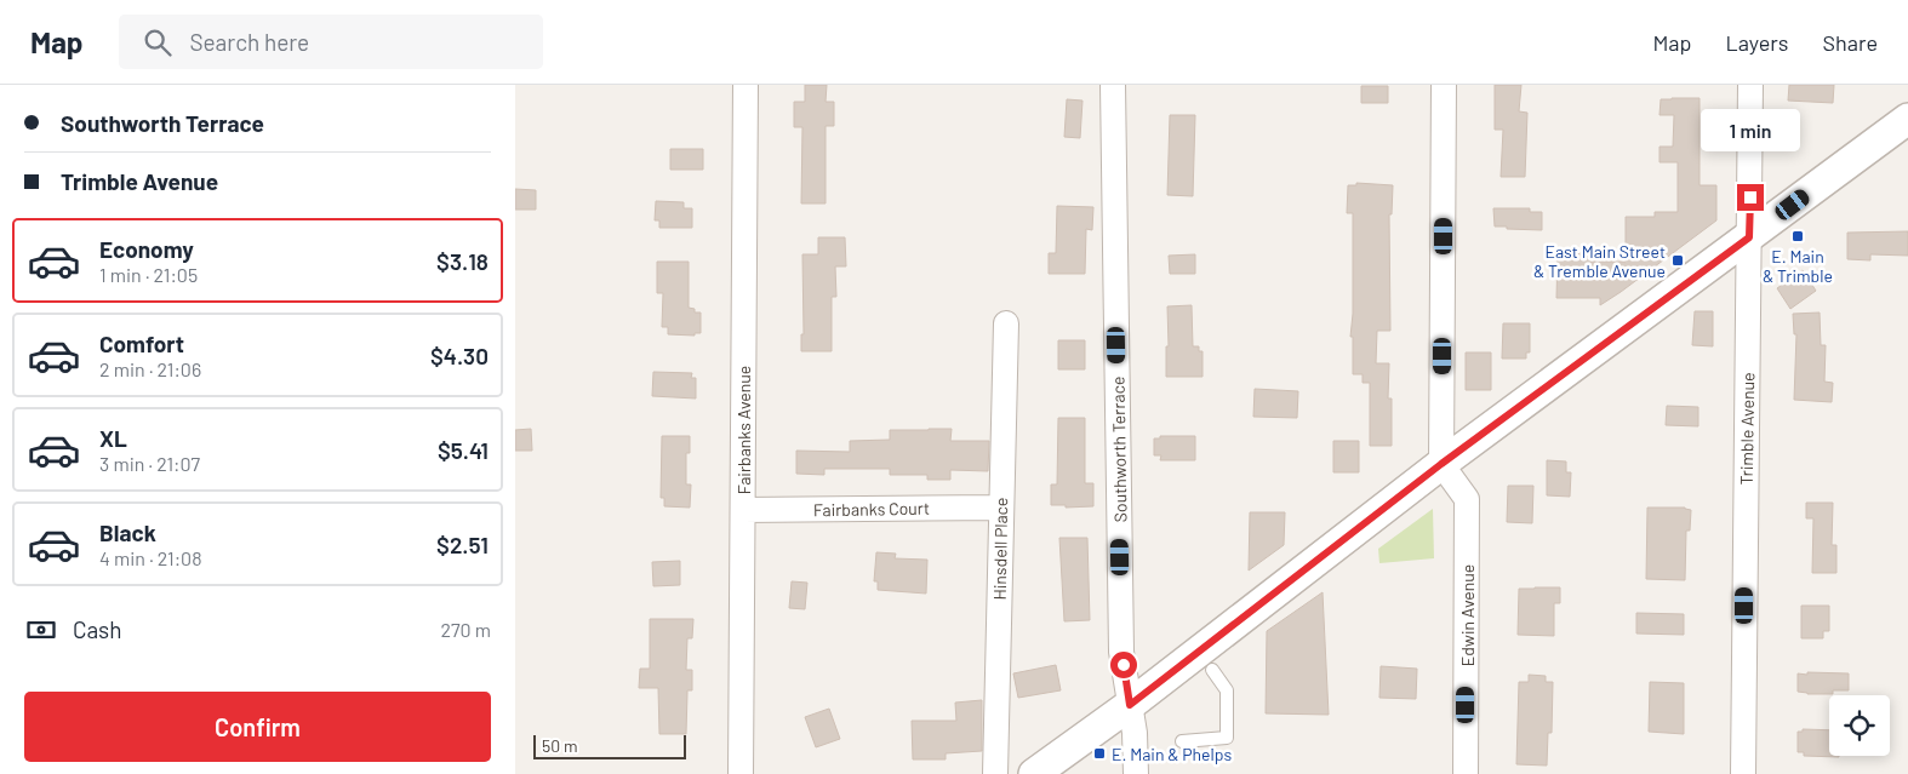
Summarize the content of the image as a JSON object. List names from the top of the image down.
{
  "streets": {
    "street": [
      "Trimble Avenue",
      "Fairbanks Avenue",
      "Southworth Terrace",
      "Fairbanks Court",
      "Hinsdell Place",
      "Edwin Avenue"
    ]
  },
  "crossings": [
    ["Fairbanks Avenue", "Fairbanks Court"],
    ["Fairbanks Court", "Hinsdell Place"]
  ],
  "places": {
    "transit": ["E. Main & Trimble", "East Main Street & Tremble Avenue", "E. Main & Phelps"]
  },
  "scale_bar": "50 m",
  "page": {
    "header": "Map",
    "search": "Search here",
    "nav": ["Map", "Layers", "Share"],
    "banner": ["Southworth Terrace", "Trimble Avenue"],
    "bubble": "1 min",
    "list": [
      {
        "name": "Economy",
        "note": "1 min · 21:05",
        "value": "$3.18"
      },
      {
        "name": "Comfort",
        "note": "2 min · 21:06",
        "value": "$4.30"
      },
      {
        "name": "XL",
        "note": "3 min · 21:07",
        "value": "$5.41"
      },
      {
        "name": "Black",
        "note": "4 min · 21:08",
        "value": "$2.51"
      }
    ],
    "pay": ["Cash", "270 m"],
    "buttons": "Confirm",
    "scale": "50 m"
  }
}
